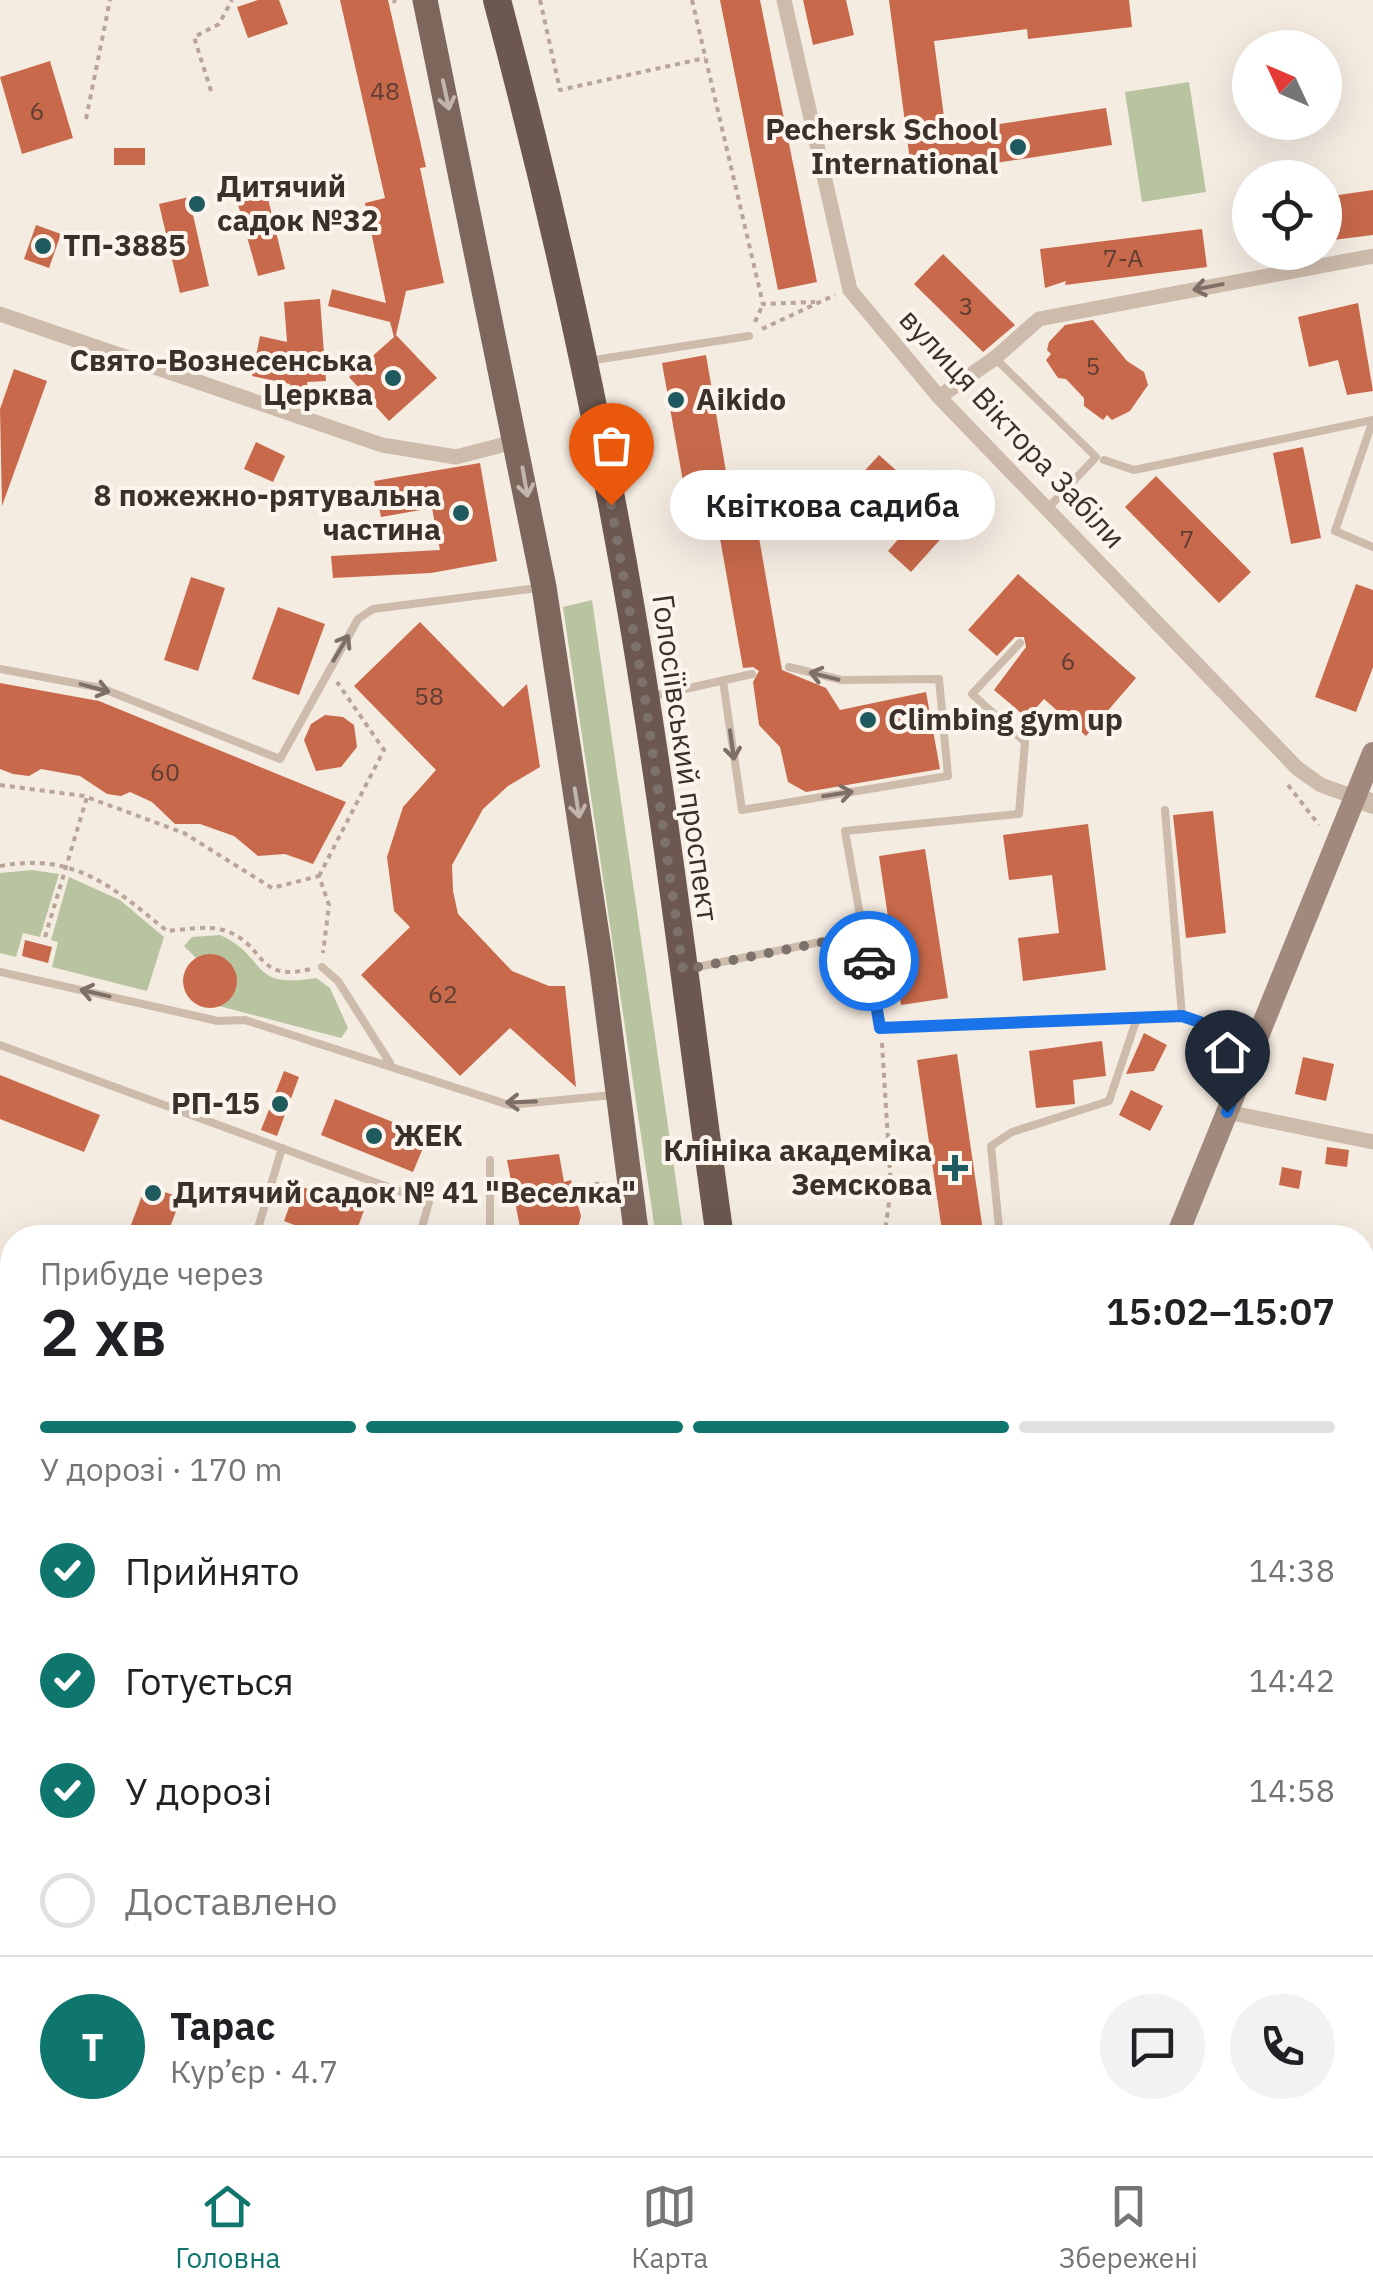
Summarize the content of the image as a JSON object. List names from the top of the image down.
{
  "streets": {
    "highway": ["Голосіївський проспект"],
    "street": ["вулиця Віктора Забіли"]
  },
  "places": {
    "other": [
      "Pechersk School International",
      "Дитячий садок №32",
      "ТП-3885",
      "Свято-Вознесенська Церква",
      "Aikido",
      "Квіткова садиба",
      "8 пожежно-рятувальна частина",
      "Climbing gym up",
      "РП-15",
      "ЖЕК",
      "Дитячий садок № 41 \"Веселка\""
    ],
    "health": ["Клініка академіка Земскова"]
  },
  "house_numbers": [
    "48",
    "6",
    "7-А",
    "3",
    "5",
    "7",
    "6",
    "58",
    "60",
    "62"
  ],
  "north": "top left",
  "page": {
    "bubble": "Квіткова садиба",
    "heading": ["2 хв", "Прибуде через", "15:02–15:07"],
    "panel": ["Тарас", "Кур’єр · 4.7"],
    "bar": "У дорозі · 170 m",
    "list": [
      ["Прийнято", "14:38"],
      ["Готується", "14:42"],
      ["У дорозі", "14:58"],
      "Доставлено"
    ],
    "round": "Т",
    "tabs": ["Головна", "Карта", "Збережені"]
  }
}
